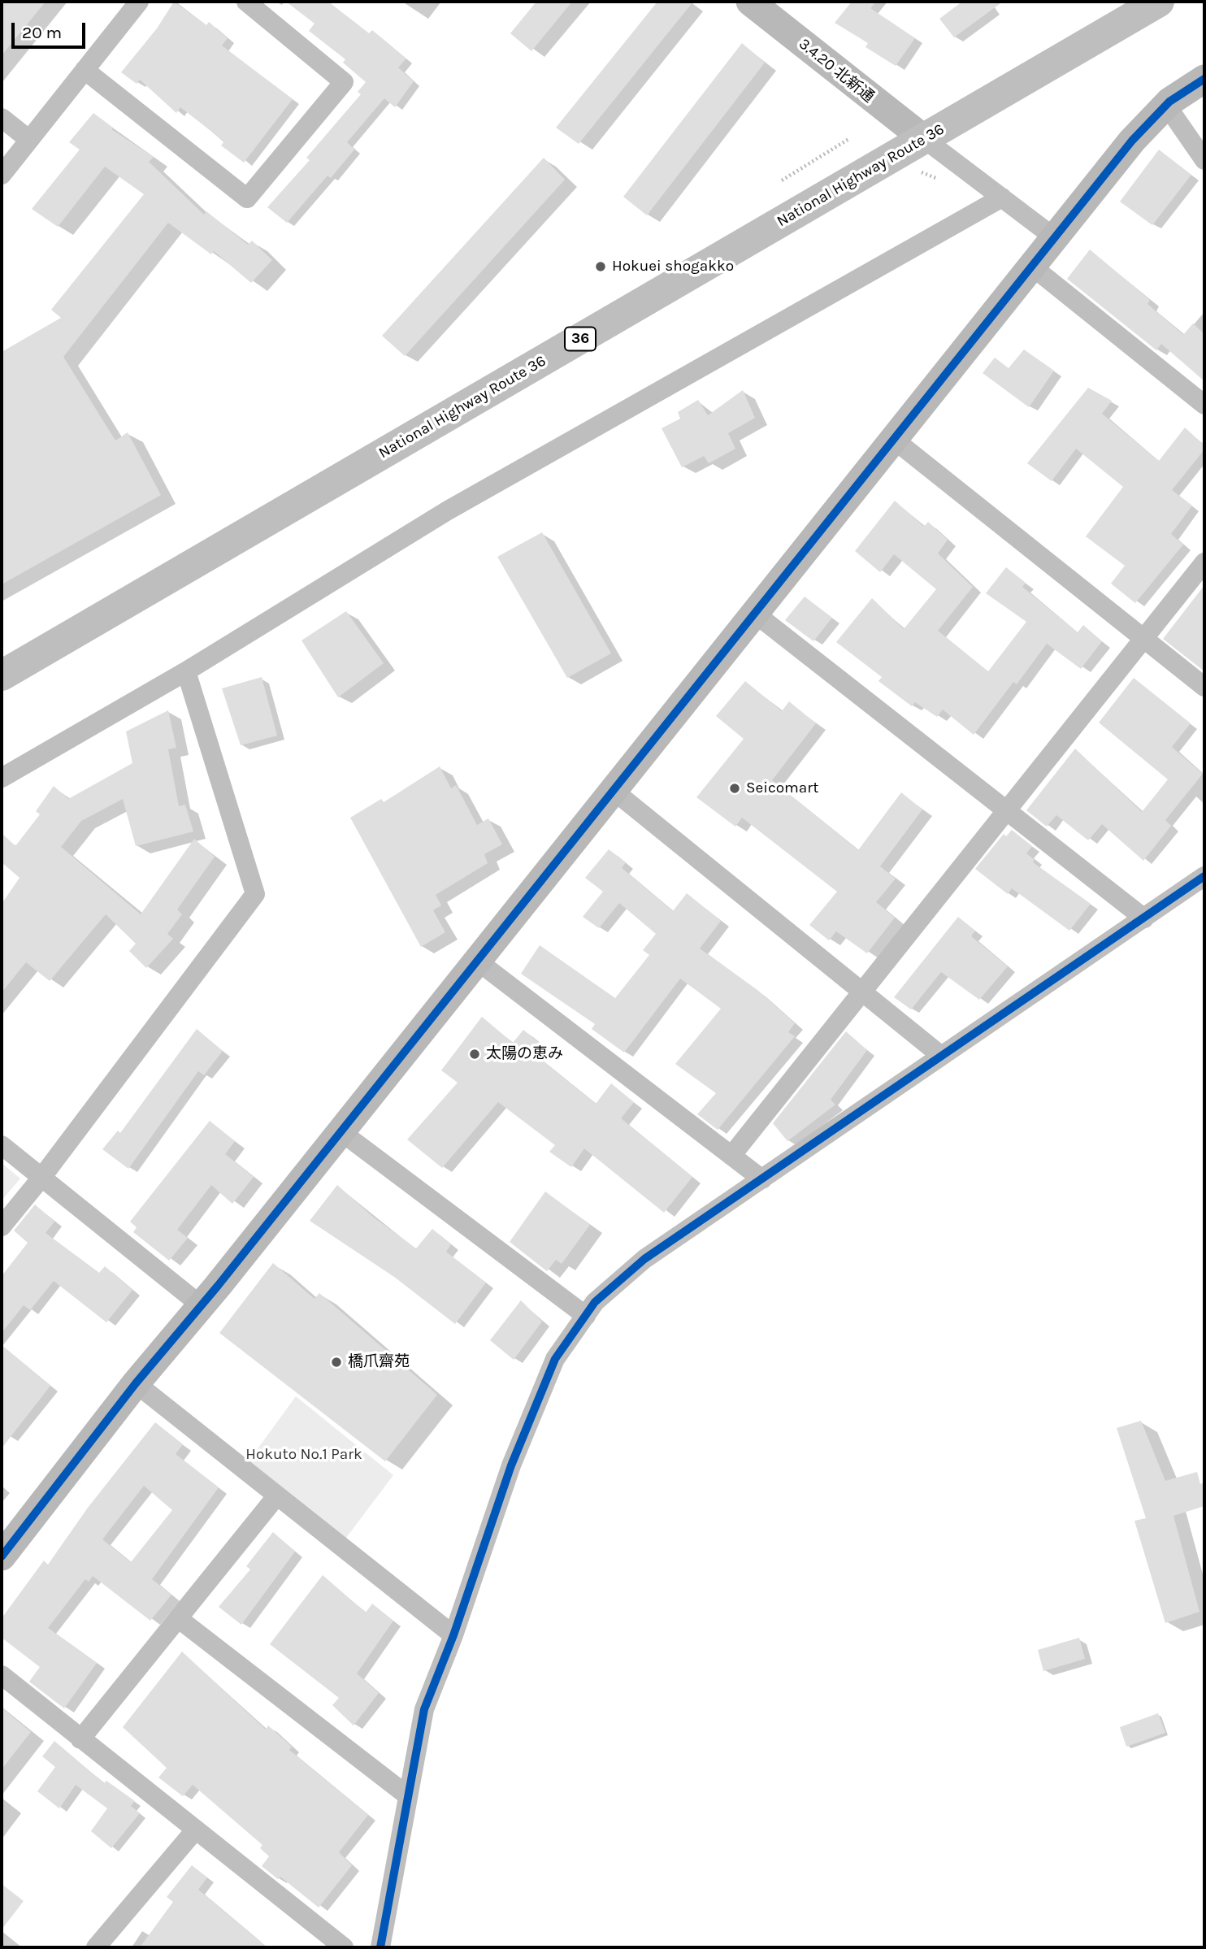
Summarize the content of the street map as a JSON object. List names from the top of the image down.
{
  "streets": {
    "highway": ["National Highway Route 36", "36"],
    "street": ["3.4.20 北新通"]
  },
  "crossings": [
    ["3.4.20 北新通", "National Highway Route 36"]
  ],
  "parks": ["Hokuto No.1 Park"],
  "places": [
    "Hokuei shogakko",
    "Seicomart",
    "太陽の恵み",
    "橋爪齋苑"
  ],
  "scale_bar": "20 m"
}
